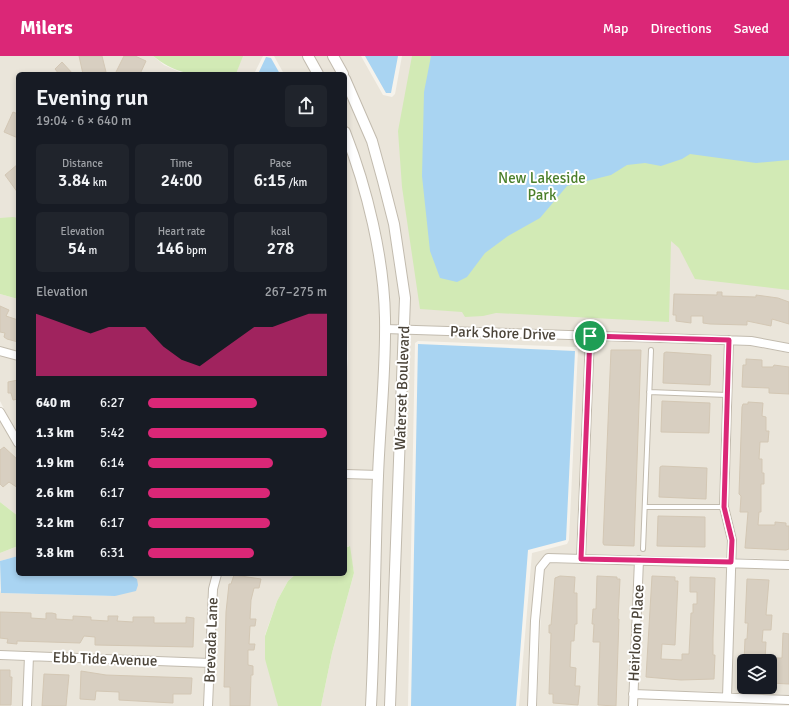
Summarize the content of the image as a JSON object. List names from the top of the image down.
{
  "streets": {
    "street": [
      "Park Shore Drive",
      "Waterset Boulevard",
      "Heirloom Place",
      "Brevada Lane",
      "Ebb Tide Avenue"
    ]
  },
  "crossings": [
    ["Park Shore Drive", "Waterset Boulevard"],
    ["Brevada Lane", "Ebb Tide Avenue"]
  ],
  "parks": ["New Lakeside Park"],
  "page": {
    "header": "Milers",
    "nav": ["Map", "Directions", "Saved"],
    "heading": ["Evening run", "19:04 · 6 × 640 m"],
    "stats": [
      ["Distance", "3.84 km"],
      ["Time", "24:00"],
      ["Pace", "6:15 /km"],
      ["Elevation", "54 m"],
      ["Heart rate", "146 bpm"],
      ["kcal", "278"]
    ],
    "chart": ["Elevation", "267–275 m"],
    "list": [
      {
        "name": "640 m",
        "note": "6:27"
      },
      {
        "name": "1.3 km",
        "note": "5:42"
      },
      {
        "name": "1.9 km",
        "note": "6:14"
      },
      {
        "name": "2.6 km",
        "note": "6:17"
      },
      {
        "name": "3.2 km",
        "note": "6:17"
      },
      {
        "name": "3.8 km",
        "note": "6:31"
      }
    ]
  }
}
